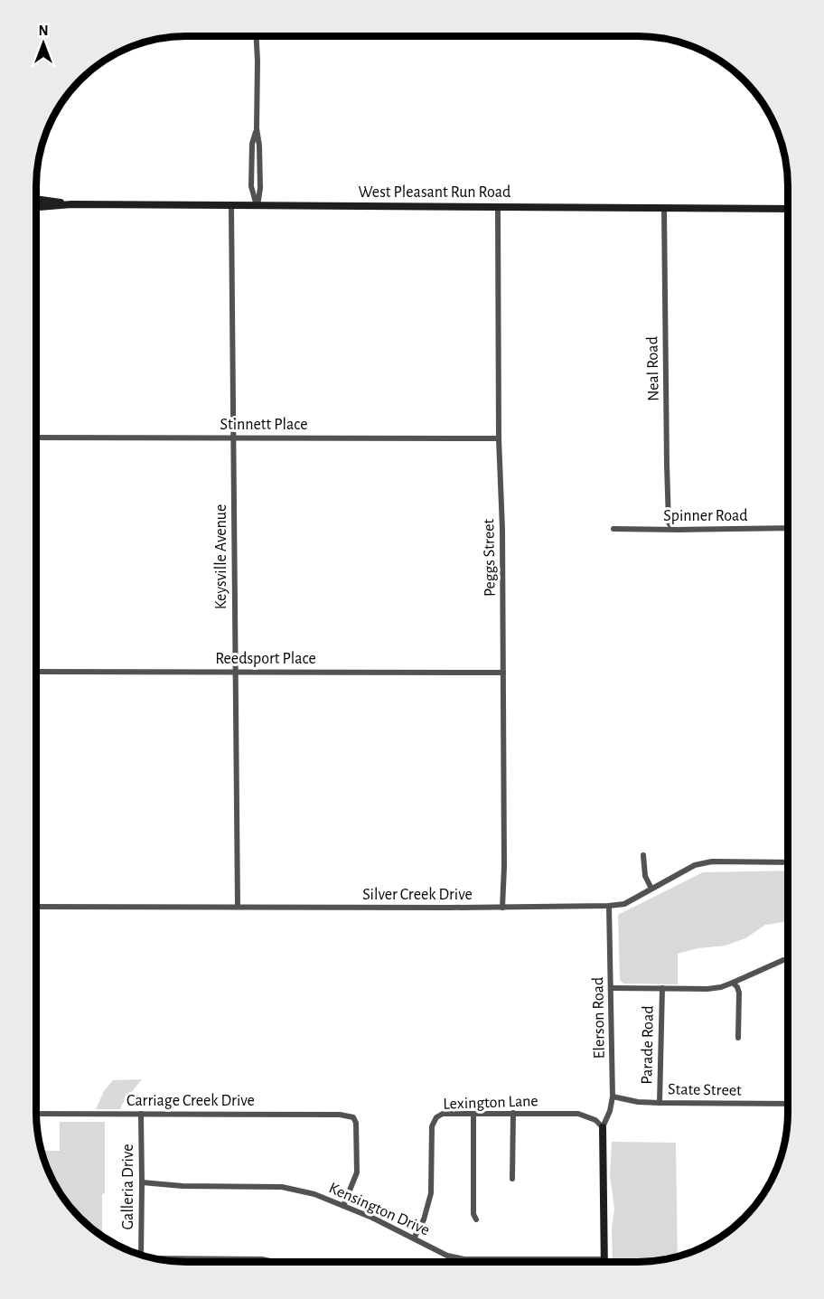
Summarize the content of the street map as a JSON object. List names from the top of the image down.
{
  "streets": {
    "main road": ["West Pleasant Run Road"],
    "street": [
      "Neal Road",
      "Stinnett Place",
      "Spinner Road",
      "Keysville Avenue",
      "Peggs Street",
      "Reedsport Place",
      "Silver Creek Drive",
      "Elerson Road",
      "Parade Road",
      "State Street",
      "Carriage Creek Drive",
      "Lexington Lane",
      "Galleria Drive",
      "Kensington Drive"
    ]
  },
  "crossings": [
    ["West Pleasant Run Road", "Neal Road"],
    ["West Pleasant Run Road", "Keysville Avenue"],
    ["West Pleasant Run Road", "Peggs Street"],
    ["Neal Road", "Spinner Road"],
    ["Stinnett Place", "Keysville Avenue"],
    ["Stinnett Place", "Peggs Street"],
    ["Keysville Avenue", "Reedsport Place"],
    ["Keysville Avenue", "Silver Creek Drive"],
    ["Peggs Street", "Reedsport Place"],
    ["Peggs Street", "Silver Creek Drive"],
    ["Silver Creek Drive", "Elerson Road"],
    ["Elerson Road", "State Street"],
    ["Elerson Road", "Lexington Lane"],
    ["Parade Road", "State Street"],
    ["Carriage Creek Drive", "Galleria Drive"],
    ["Carriage Creek Drive", "Kensington Drive"],
    ["Lexington Lane", "Kensington Drive"],
    ["Galleria Drive", "Kensington Drive"]
  ],
  "north": "top"
}
